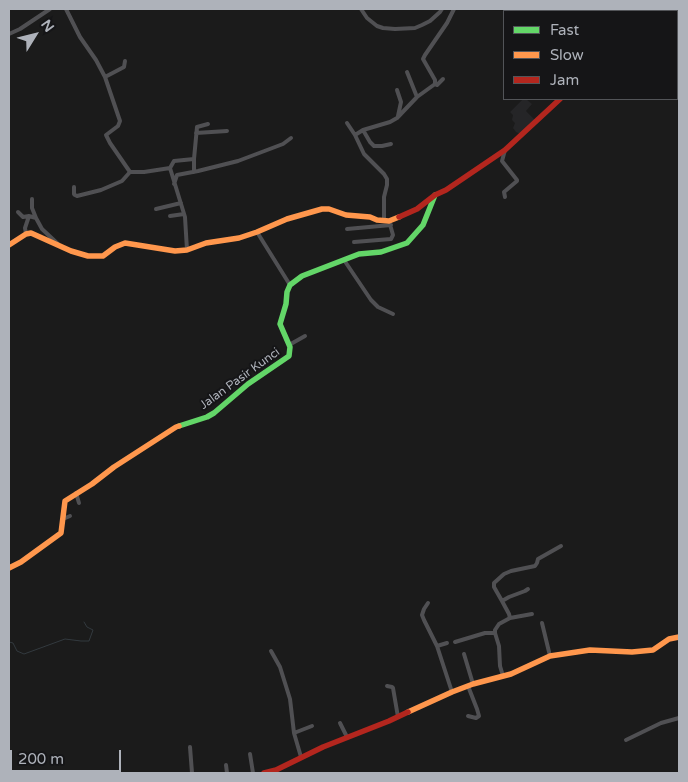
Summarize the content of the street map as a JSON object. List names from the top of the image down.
{
  "streets": {
    "street": ["Jalan Pasir Kunci"]
  },
  "legend": ["Fast", "Slow", "Jam"],
  "scale_bar": "200 m",
  "north": "top right"
}
